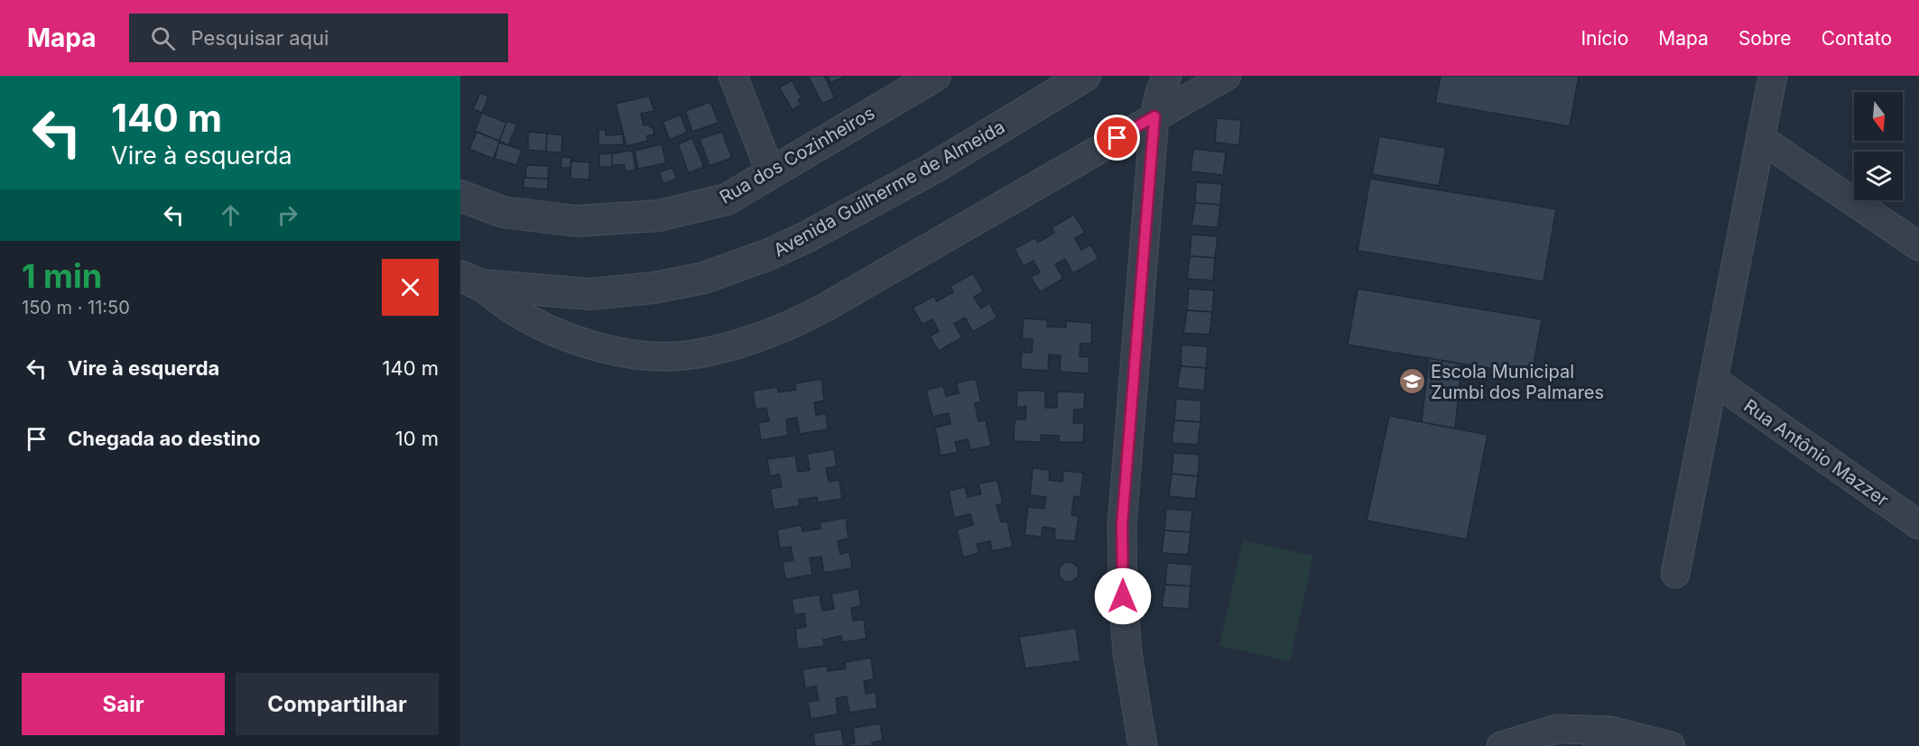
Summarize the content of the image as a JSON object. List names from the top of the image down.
{
  "streets": {
    "street": ["Rua dos Cozinheiros", "Avenida Guilherme de Almeida", "Rua Antônio Mazzer"]
  },
  "places": {
    "school or university": ["Escola Municipal Zumbi dos Palmares"]
  },
  "north": "bottom",
  "page": {
    "header": "Mapa",
    "search": "Pesquisar aqui",
    "nav": [
      "Início",
      "Mapa",
      "Sobre",
      "Contato"
    ],
    "turn": ["140 m", "Vire à esquerda"],
    "heading": ["1 min", "150 m · 11:50"],
    "list": [
      {
        "name": "Vire à esquerda",
        "value": "140 m"
      },
      {
        "name": "Chegada ao destino",
        "value": "10 m"
      }
    ],
    "buttons": ["Sair", "Compartilhar"]
  }
}
